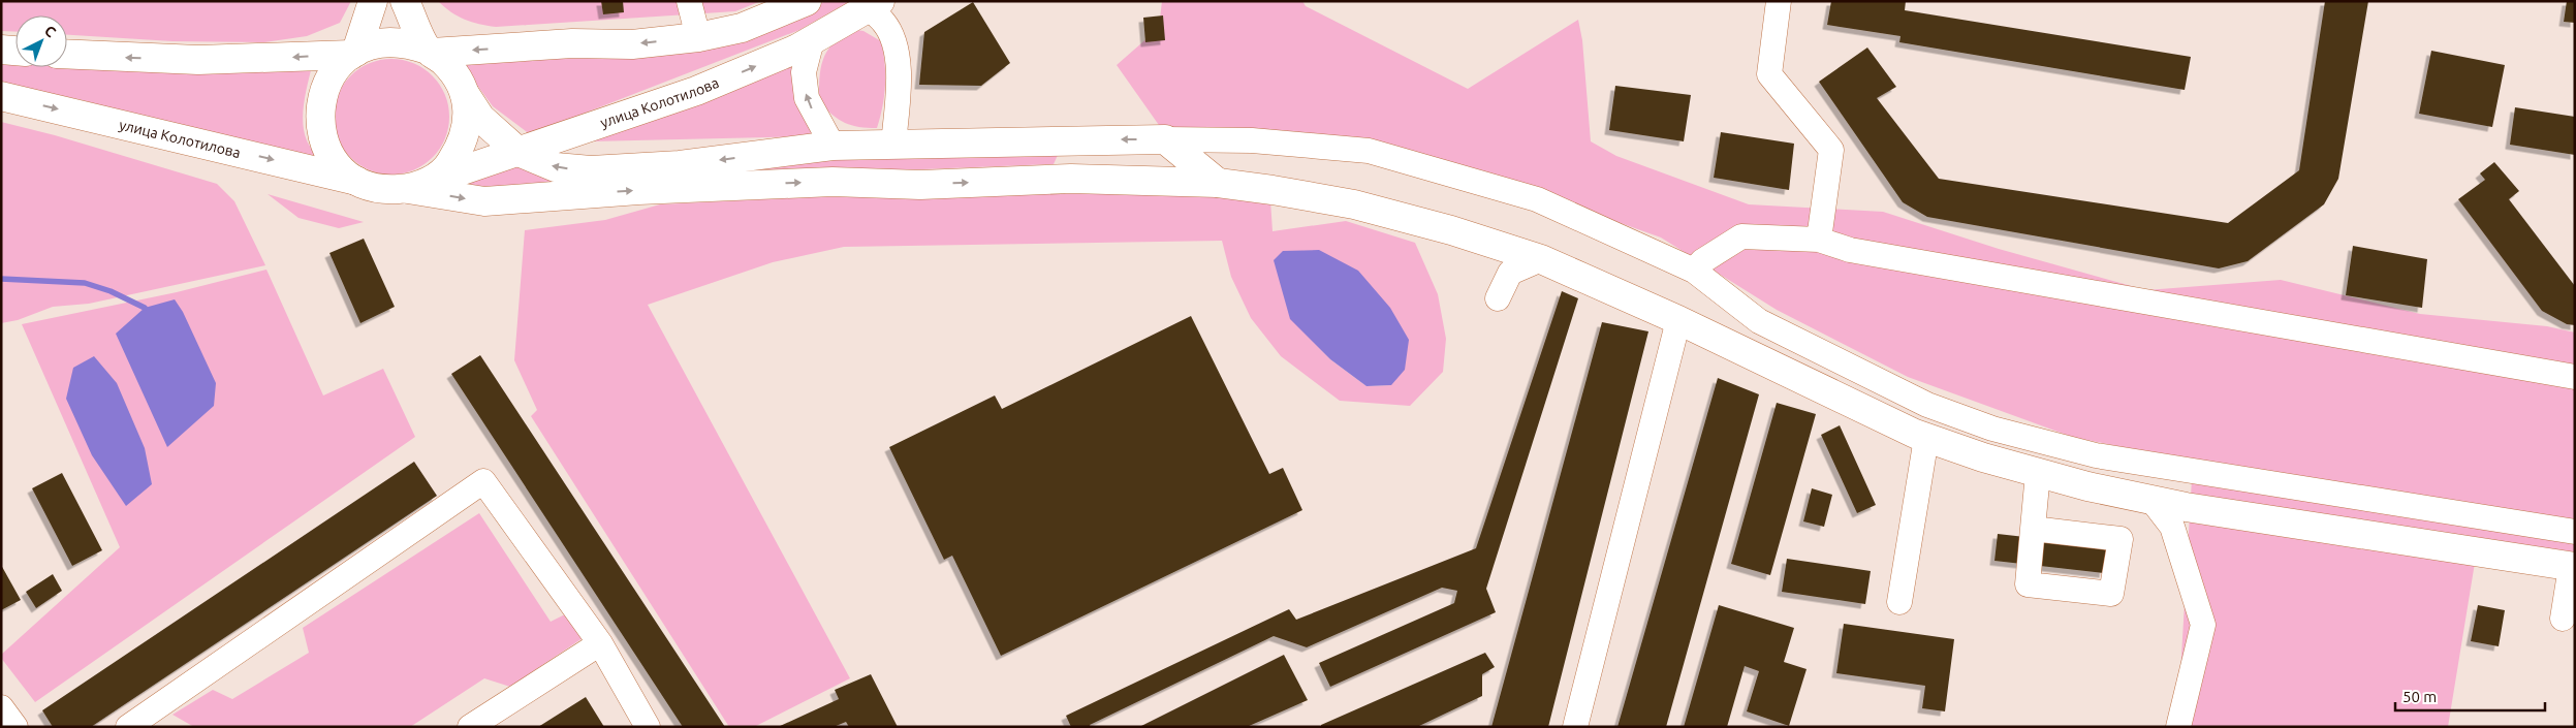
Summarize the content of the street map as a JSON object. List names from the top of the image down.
{
  "streets": {
    "main road": ["улица Колотилова"]
  },
  "scale_bar": "50 m",
  "north": "top right"
}
